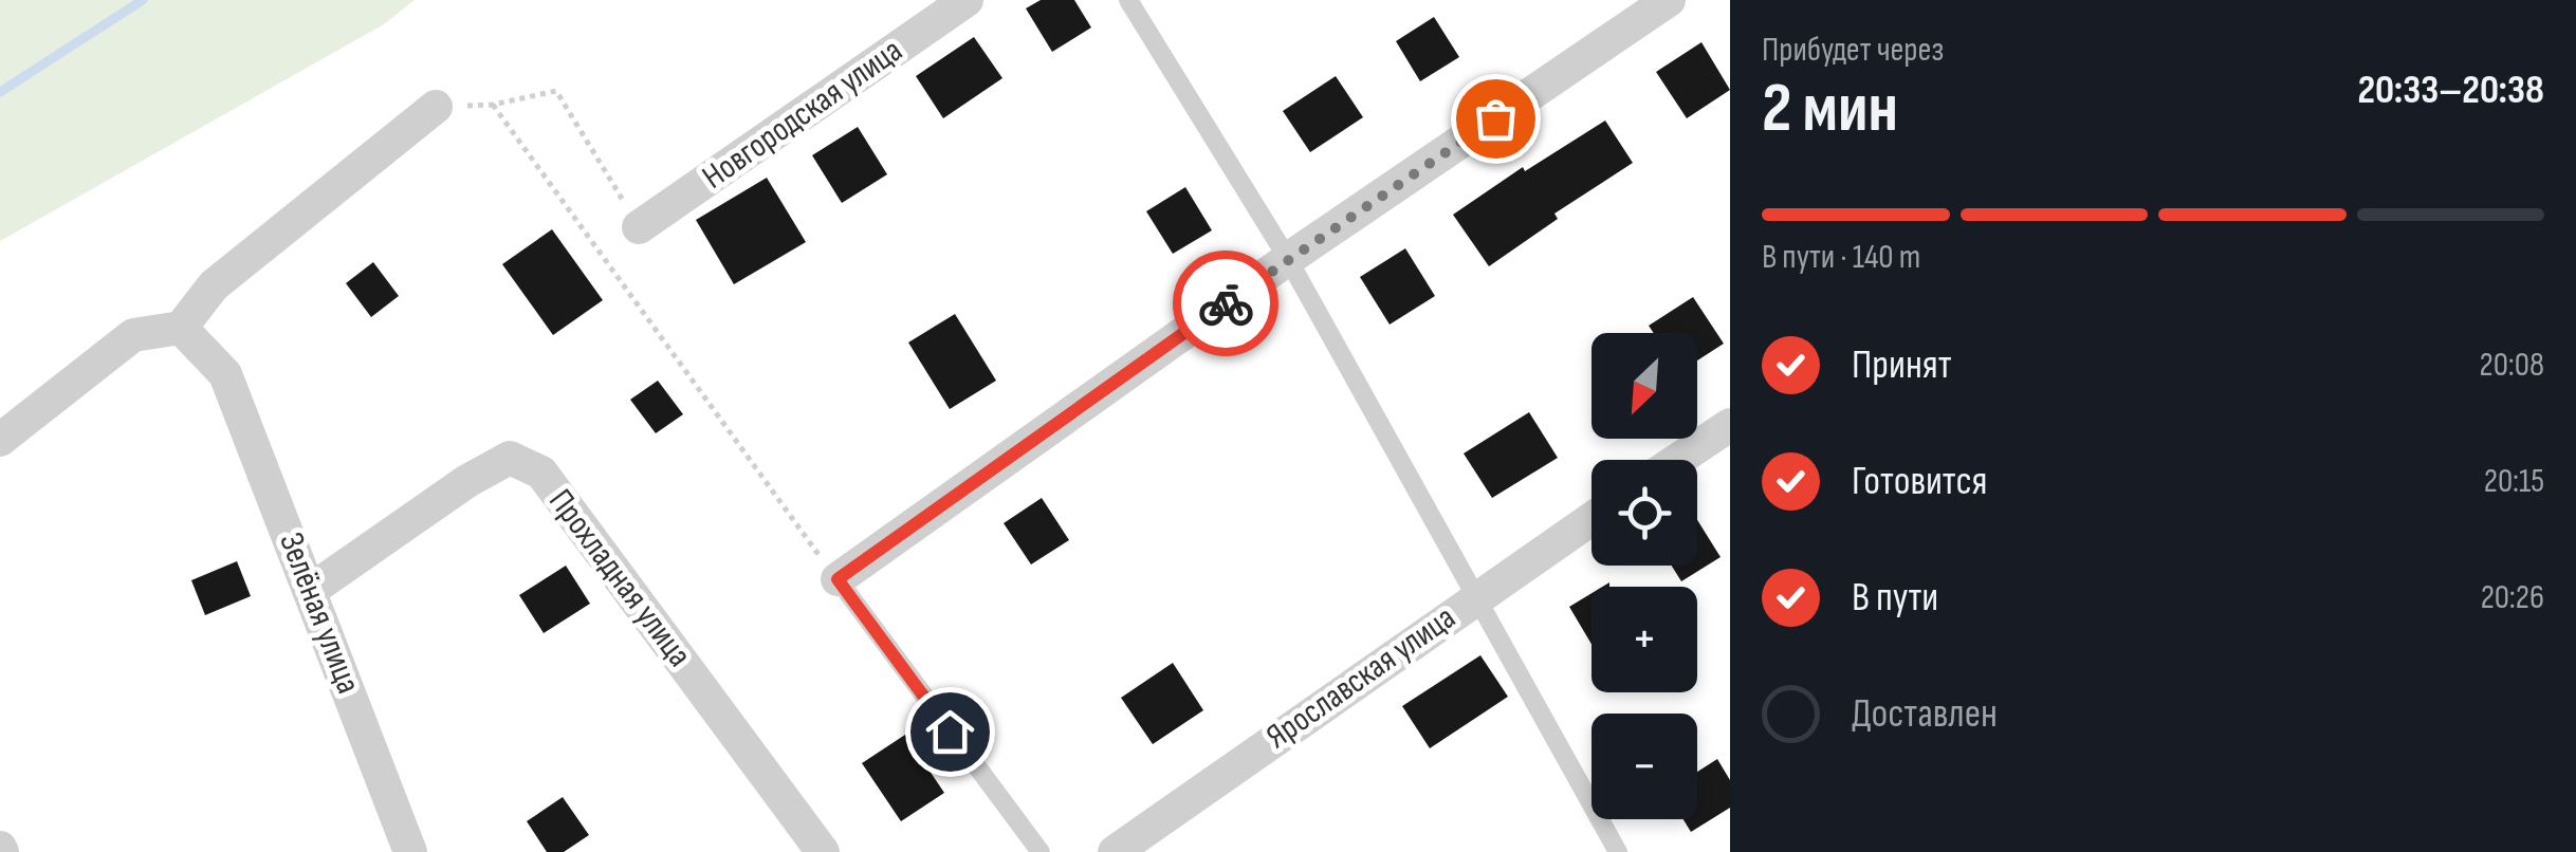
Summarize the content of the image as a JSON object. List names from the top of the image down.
{
  "streets": {
    "street": [
      "Новгородская улица",
      "Прохладная улица",
      "Зелёная улица",
      "Ярославская улица"
    ]
  },
  "crossings": [
    ["Прохладная улица", "Зелёная улица"]
  ],
  "north": "bottom left",
  "page": {
    "heading": ["2 мин", "Прибудет через", "20:33–20:38"],
    "bar": "В пути · 140 m",
    "list": [
      ["Принят", "20:08"],
      ["Готовится", "20:15"],
      ["В пути", "20:26"],
      "Доставлен"
    ],
    "map_buttons": ["+", "−"]
  }
}
